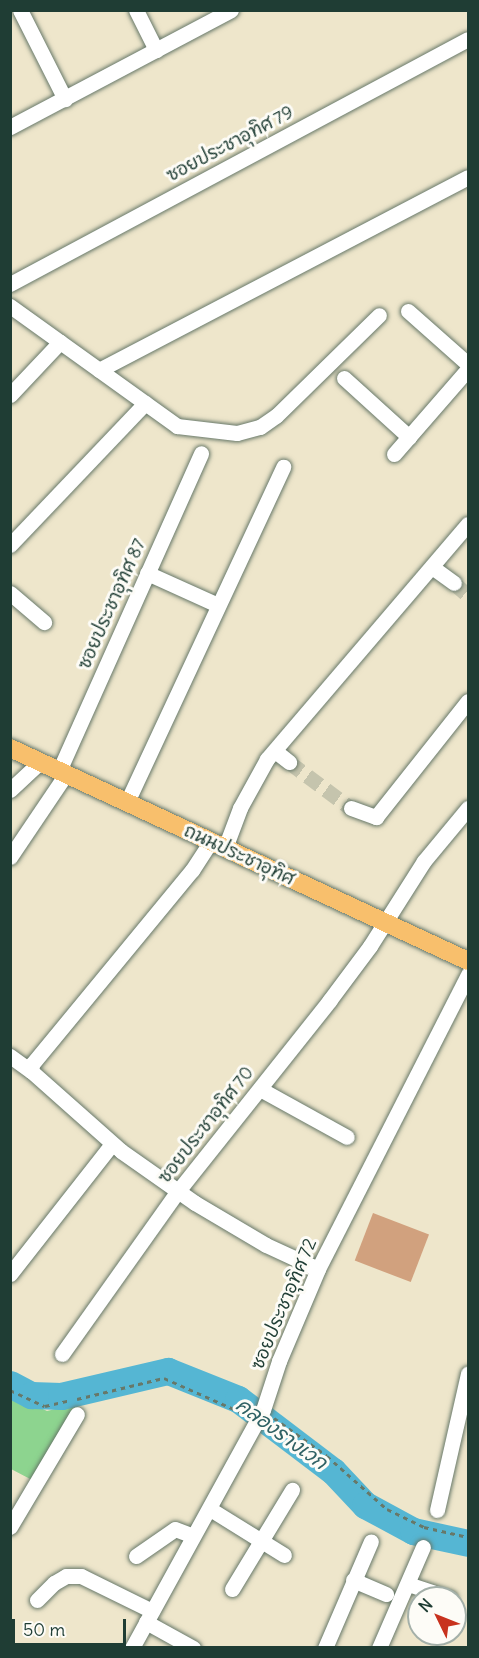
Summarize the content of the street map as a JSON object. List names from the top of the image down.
{
  "streets": {
    "main road": ["ถนนประชาอุทิศ"],
    "street": [
      "ซอยประชาอุทิศ 79",
      "ซอยประชาอุทิศ 87",
      "ซอยประชาอุทิศ 70",
      "ซอยประชาอุทิศ 72"
    ]
  },
  "crossings": [
    ["ซอยประชาอุทิศ 87", "ถนนประชาอุทิศ"],
    ["ถนนประชาอุทิศ", "ซอยประชาอุทิศ 70"]
  ],
  "water": ["คลองรางเวก"],
  "scale_bar": "50 m",
  "north": "top left"
}
